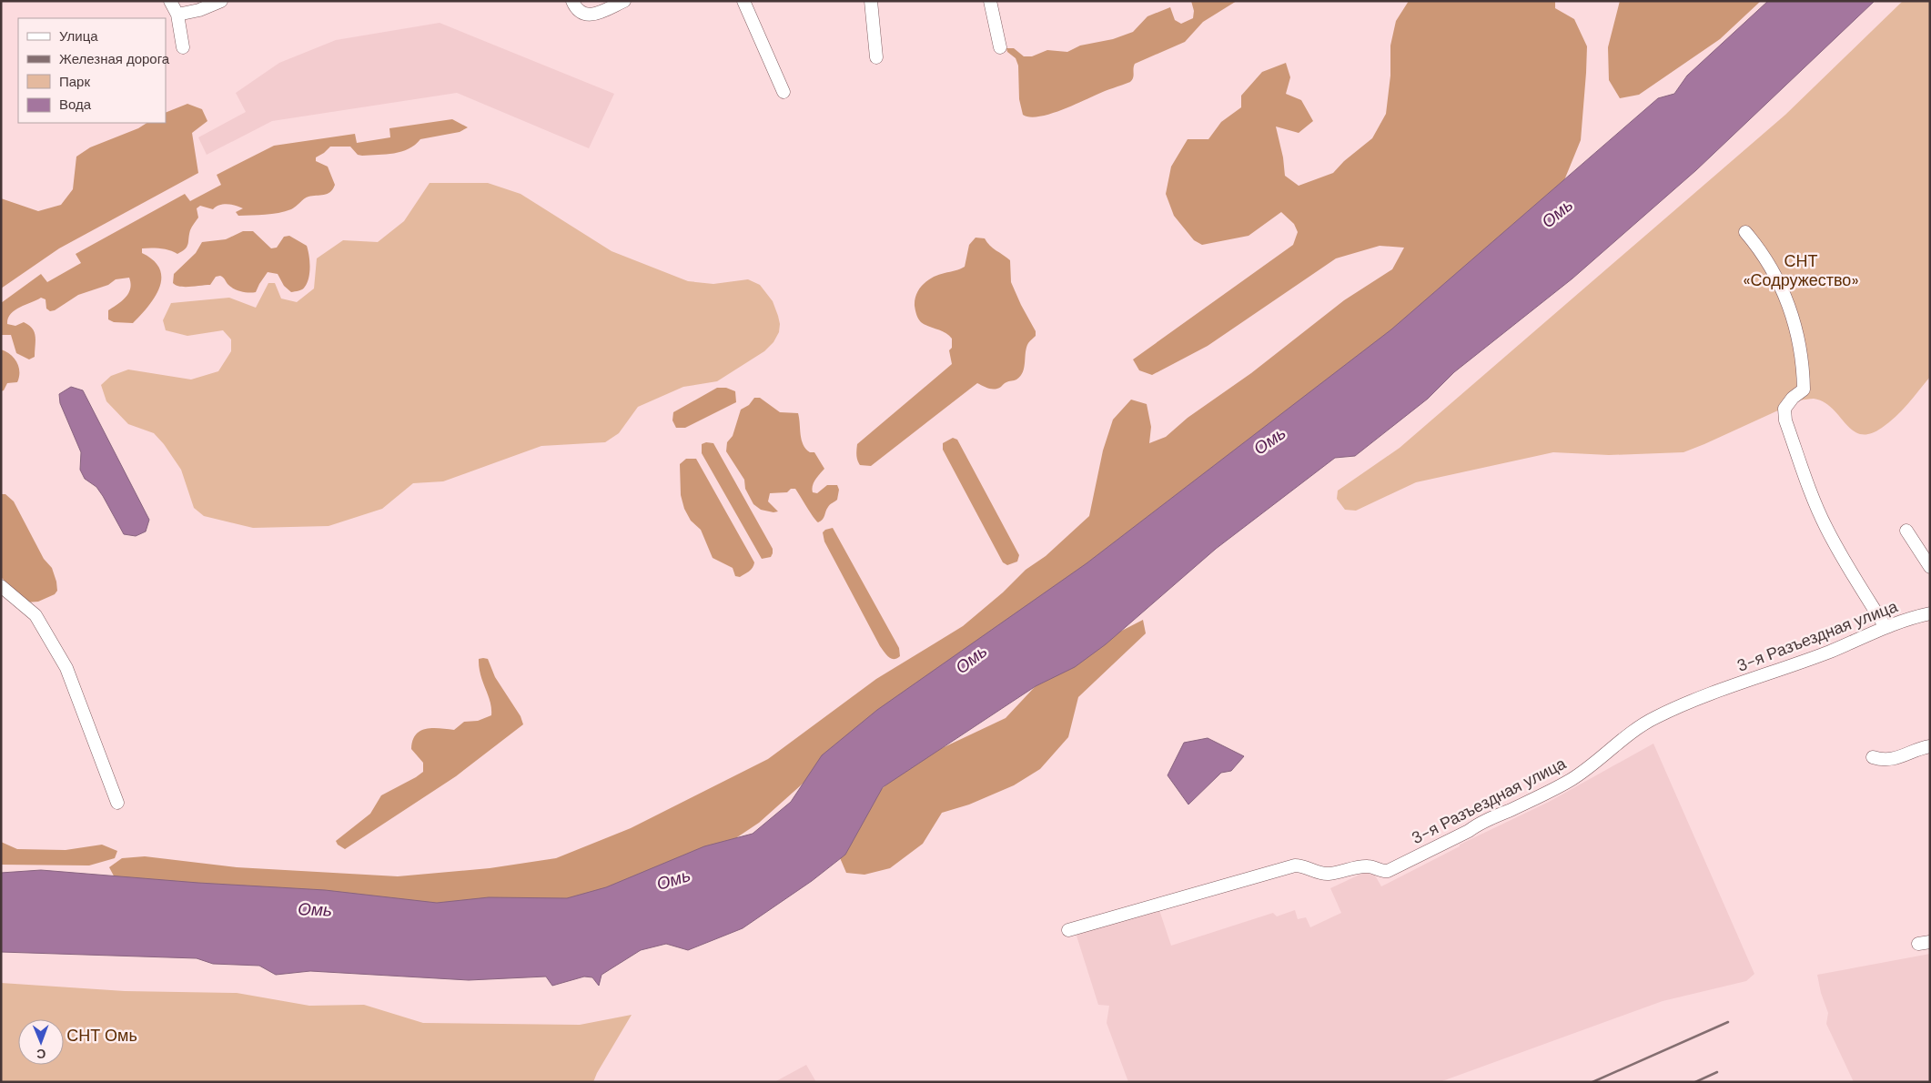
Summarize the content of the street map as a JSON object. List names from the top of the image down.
{
  "streets": {
    "street": ["3-я Разъездная улица"]
  },
  "water": ["Омь"],
  "parks": ["СНТ «Содружество»", "СНТ Омь"],
  "legend": [
    "Улица",
    "Железная дорога",
    "Парк",
    "Вода"
  ],
  "north": "bottom"
}
